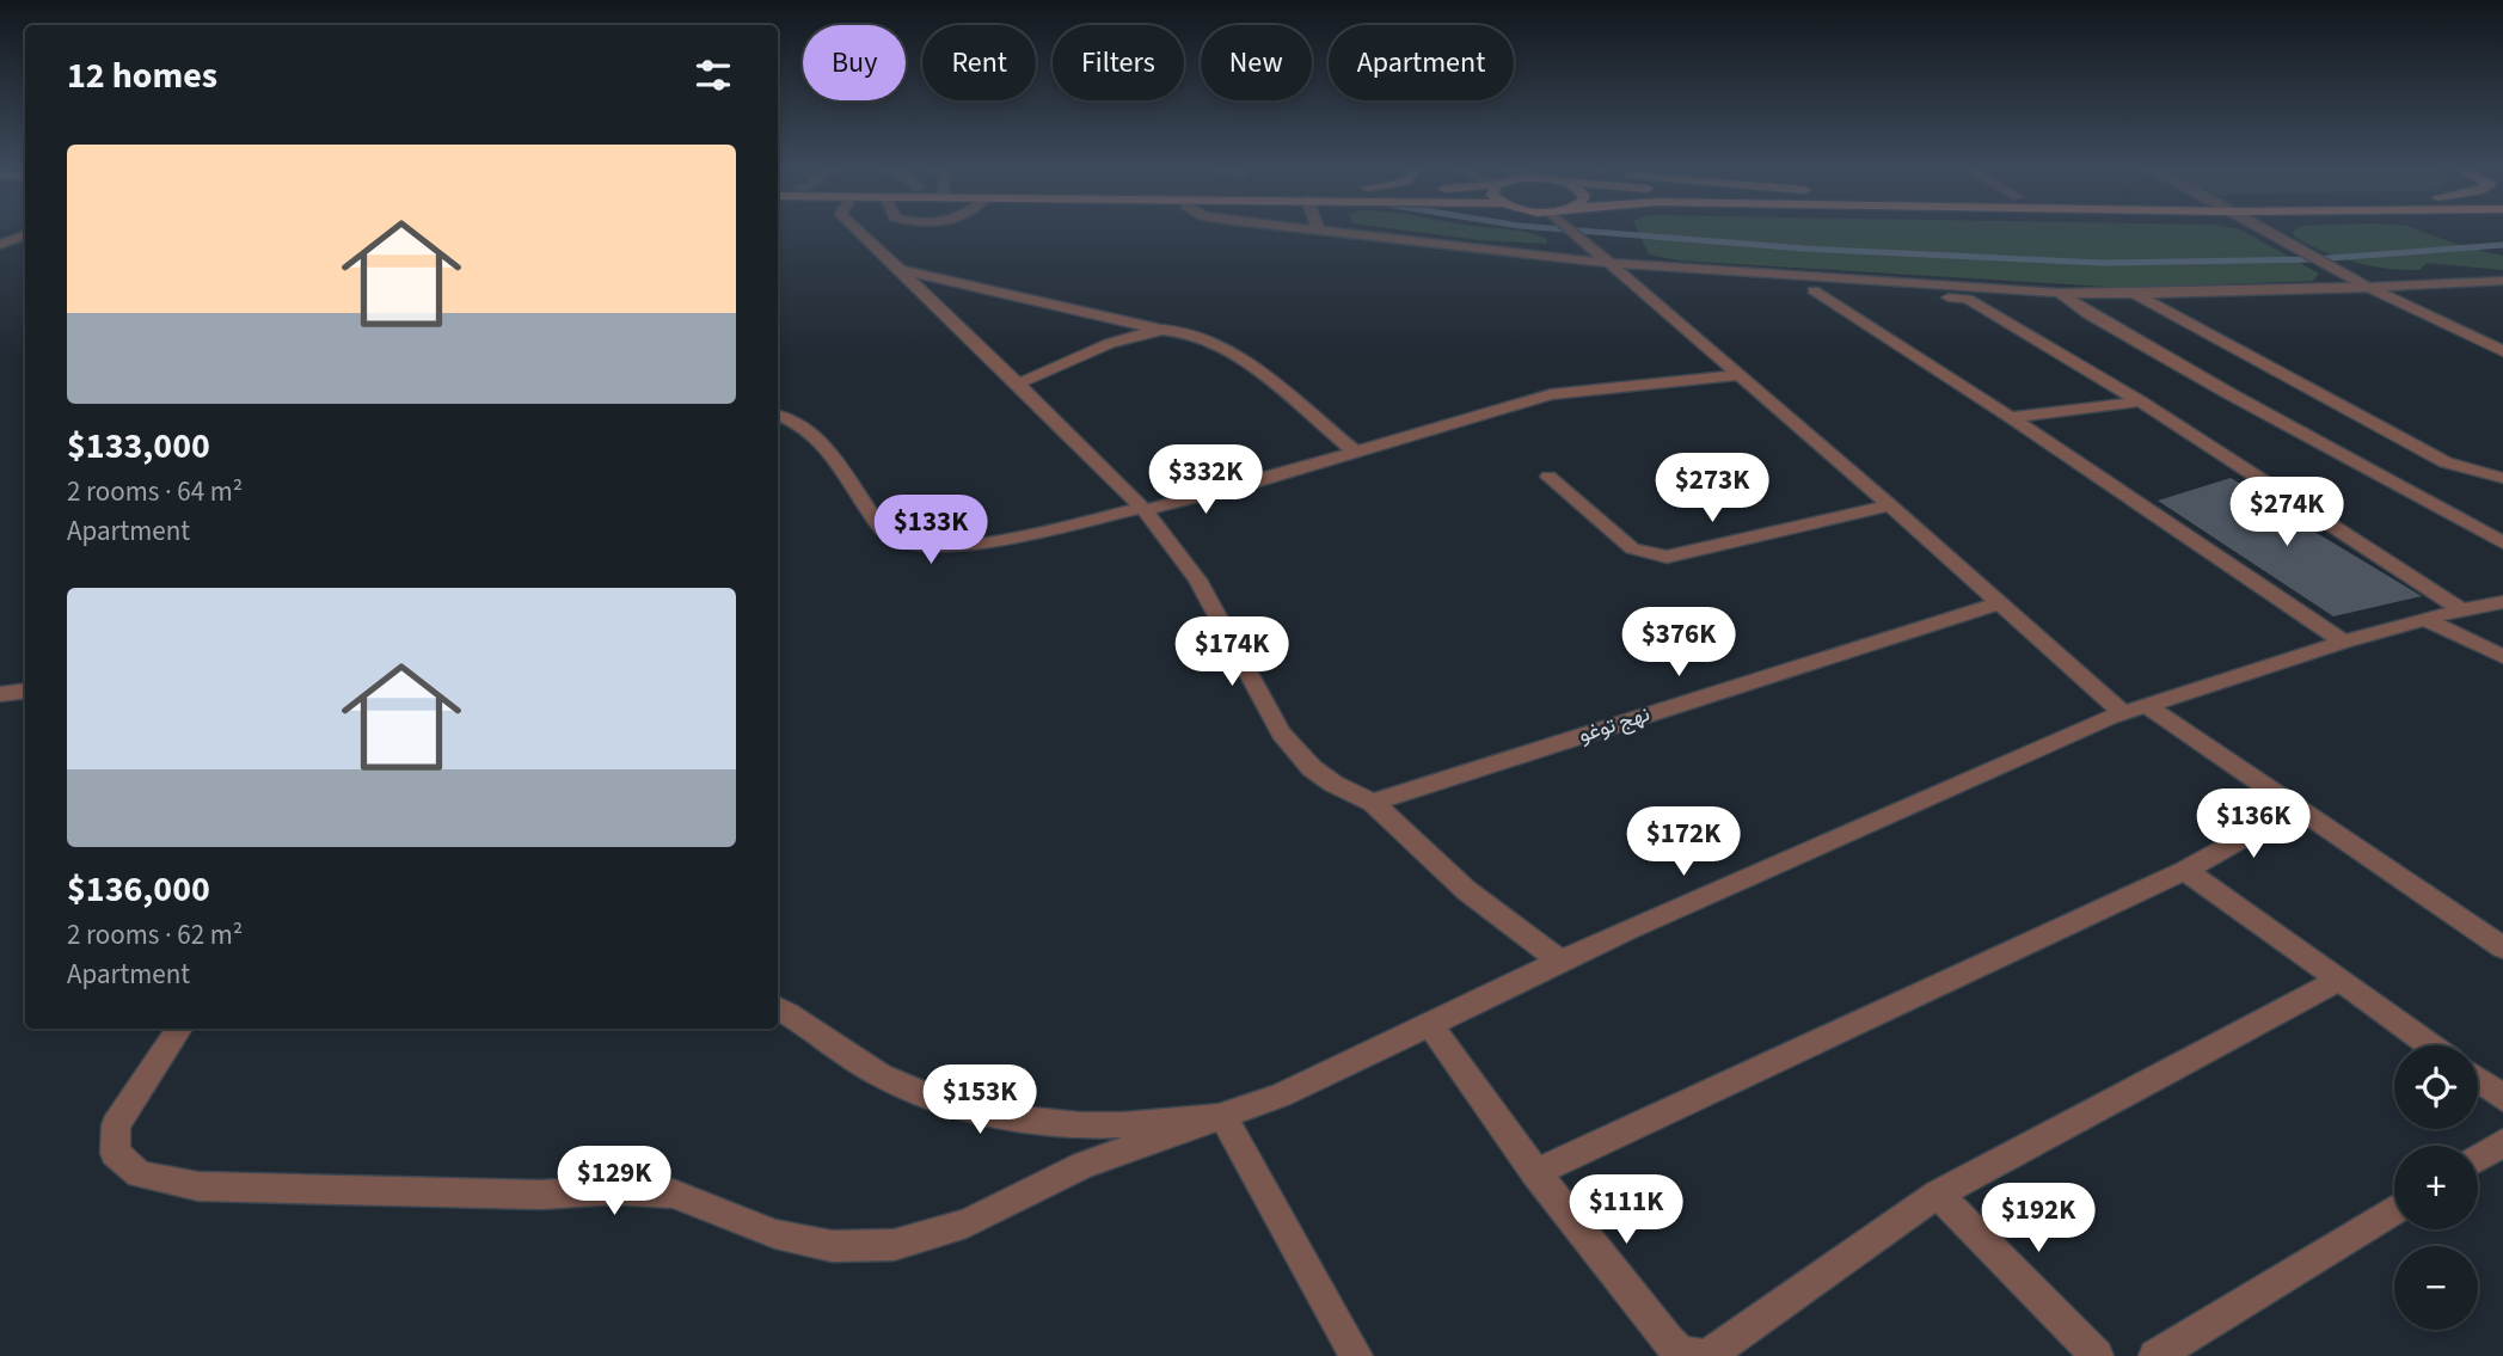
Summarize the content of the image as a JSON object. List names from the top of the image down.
{
  "streets": {
    "street": ["نهج توغو"]
  },
  "page": {
    "chip": [
      "Buy",
      "Rent",
      "Filters",
      "New",
      "Apartment"
    ],
    "heading": "12 homes",
    "list": [
      {
        "name": "$133,000",
        "note": "2 rooms · 64 m² · Apartment"
      },
      {
        "name": "$136,000",
        "note": "2 rooms · 62 m² · Apartment"
      }
    ],
    "price": [
      "$332K",
      "$273K",
      "$274K",
      "$133K",
      "$376K",
      "$174K",
      "$136K",
      "$172K",
      "$153K",
      "$129K",
      "$111K",
      "$192K"
    ],
    "map_buttons": ["+", "−"]
  }
}
